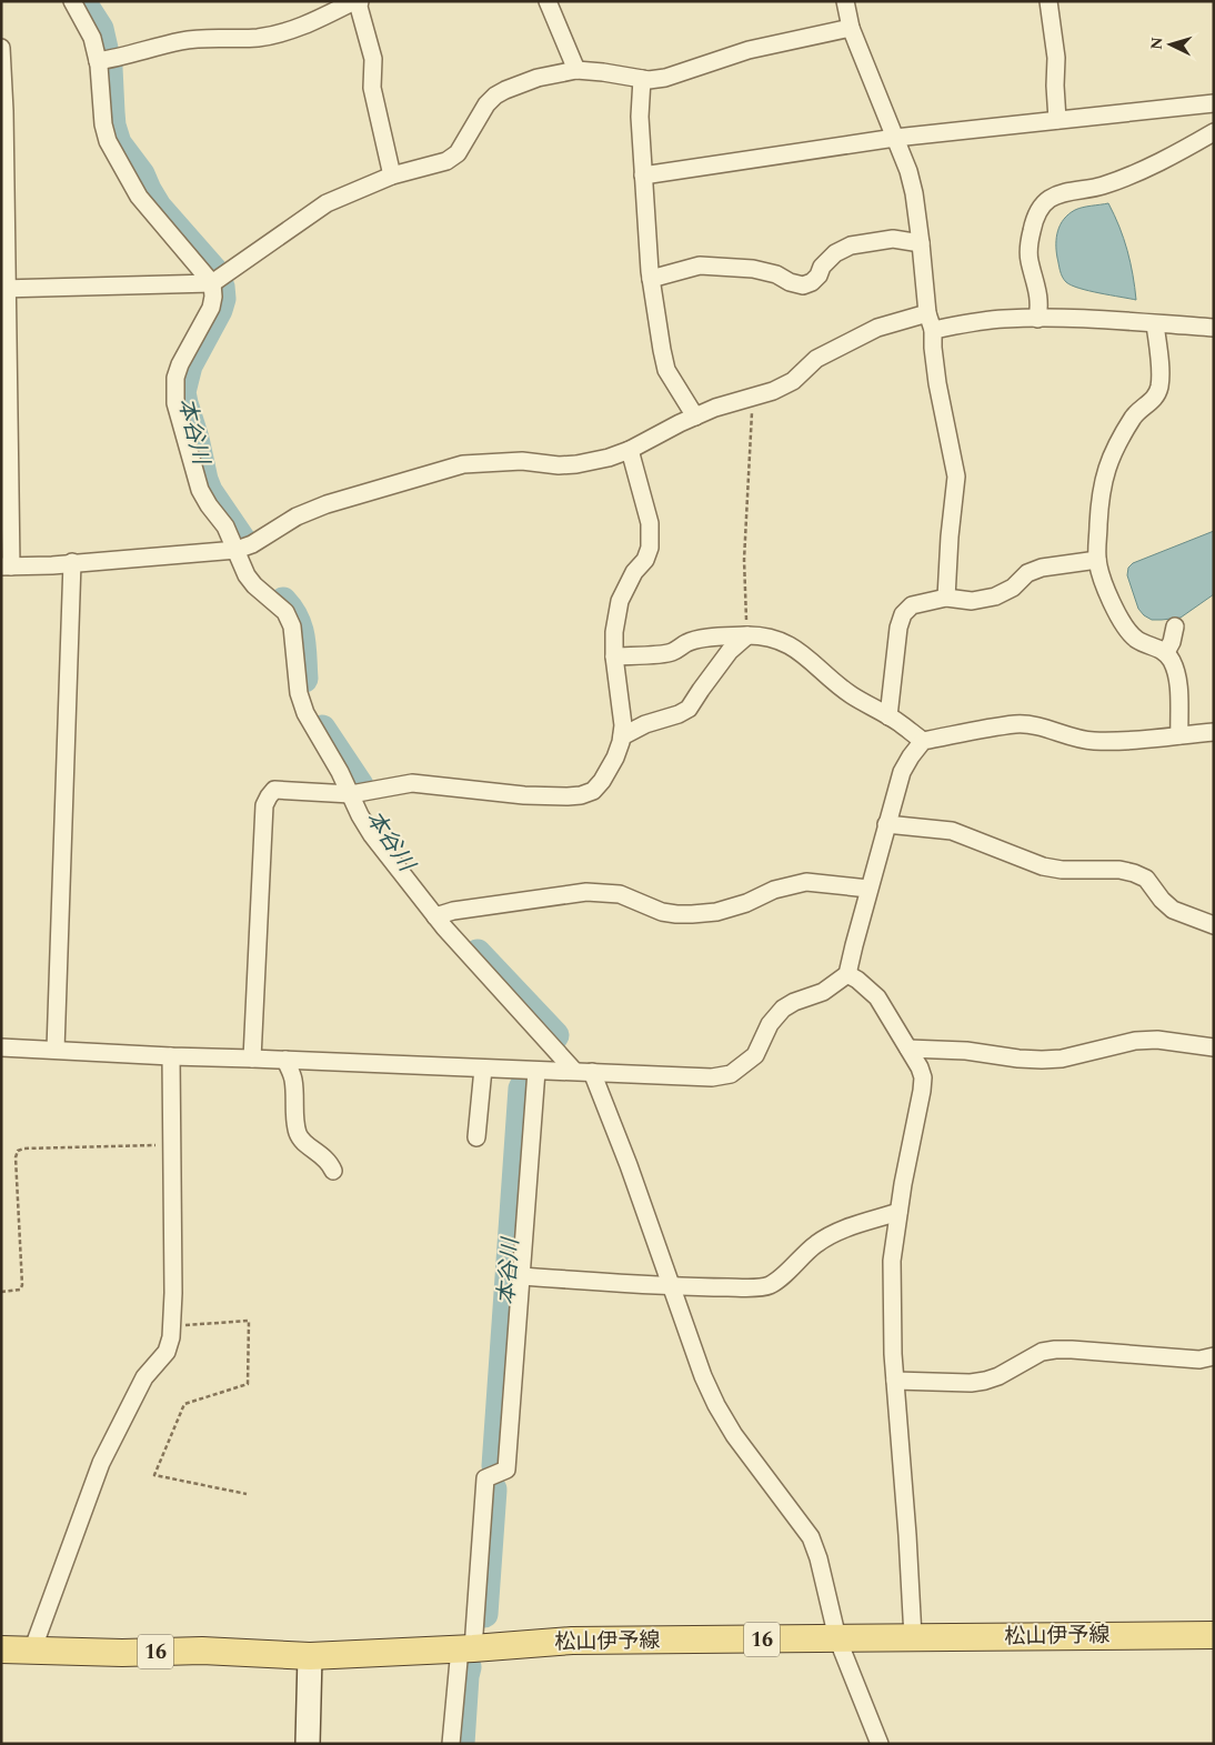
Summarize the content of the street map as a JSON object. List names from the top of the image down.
{
  "streets": {
    "main road": ["松山伊予線", "16"]
  },
  "water": ["本谷川"],
  "north": "left"
}
